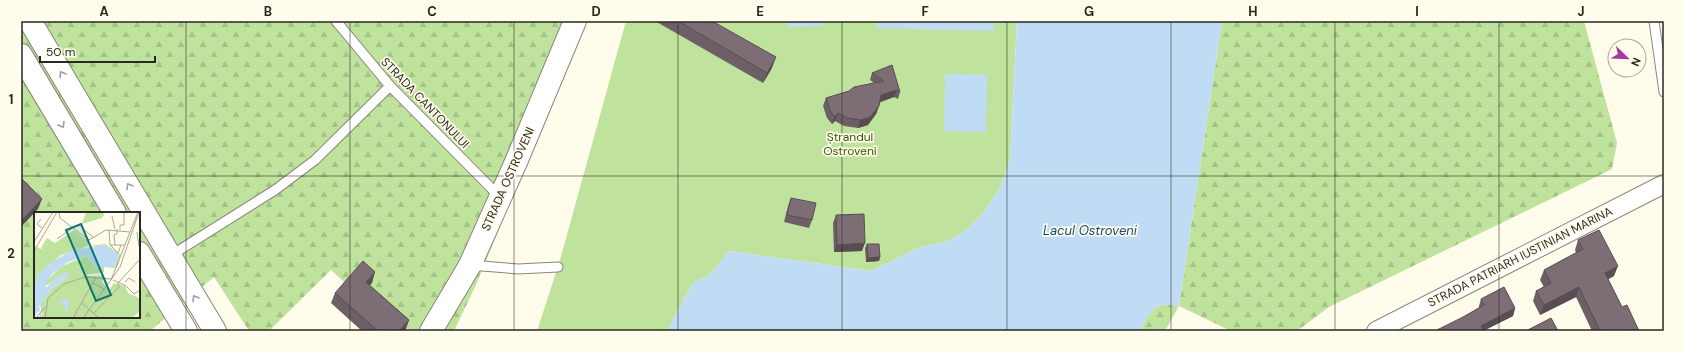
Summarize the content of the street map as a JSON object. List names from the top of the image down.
{
  "streets": {
    "main road": ["STRADA OSTROVENI"],
    "street": ["STRADA PATRIARH IUSTINIAN MARINA"],
    "lane": ["STRADA CANTONULUI"]
  },
  "crossings": [
    ["STRADA CANTONULUI", "STRADA OSTROVENI"]
  ],
  "water": ["Lacul Ostroveni"],
  "parks": ["Ștrandul Ostroveni"],
  "scale_bar": "50 m",
  "north": "bottom right",
  "grid": {
    "columns": [
      "A",
      "B",
      "C",
      "D",
      "E",
      "F",
      "G",
      "H",
      "I",
      "J"
    ],
    "rows": ["1", "2"]
  }
}
